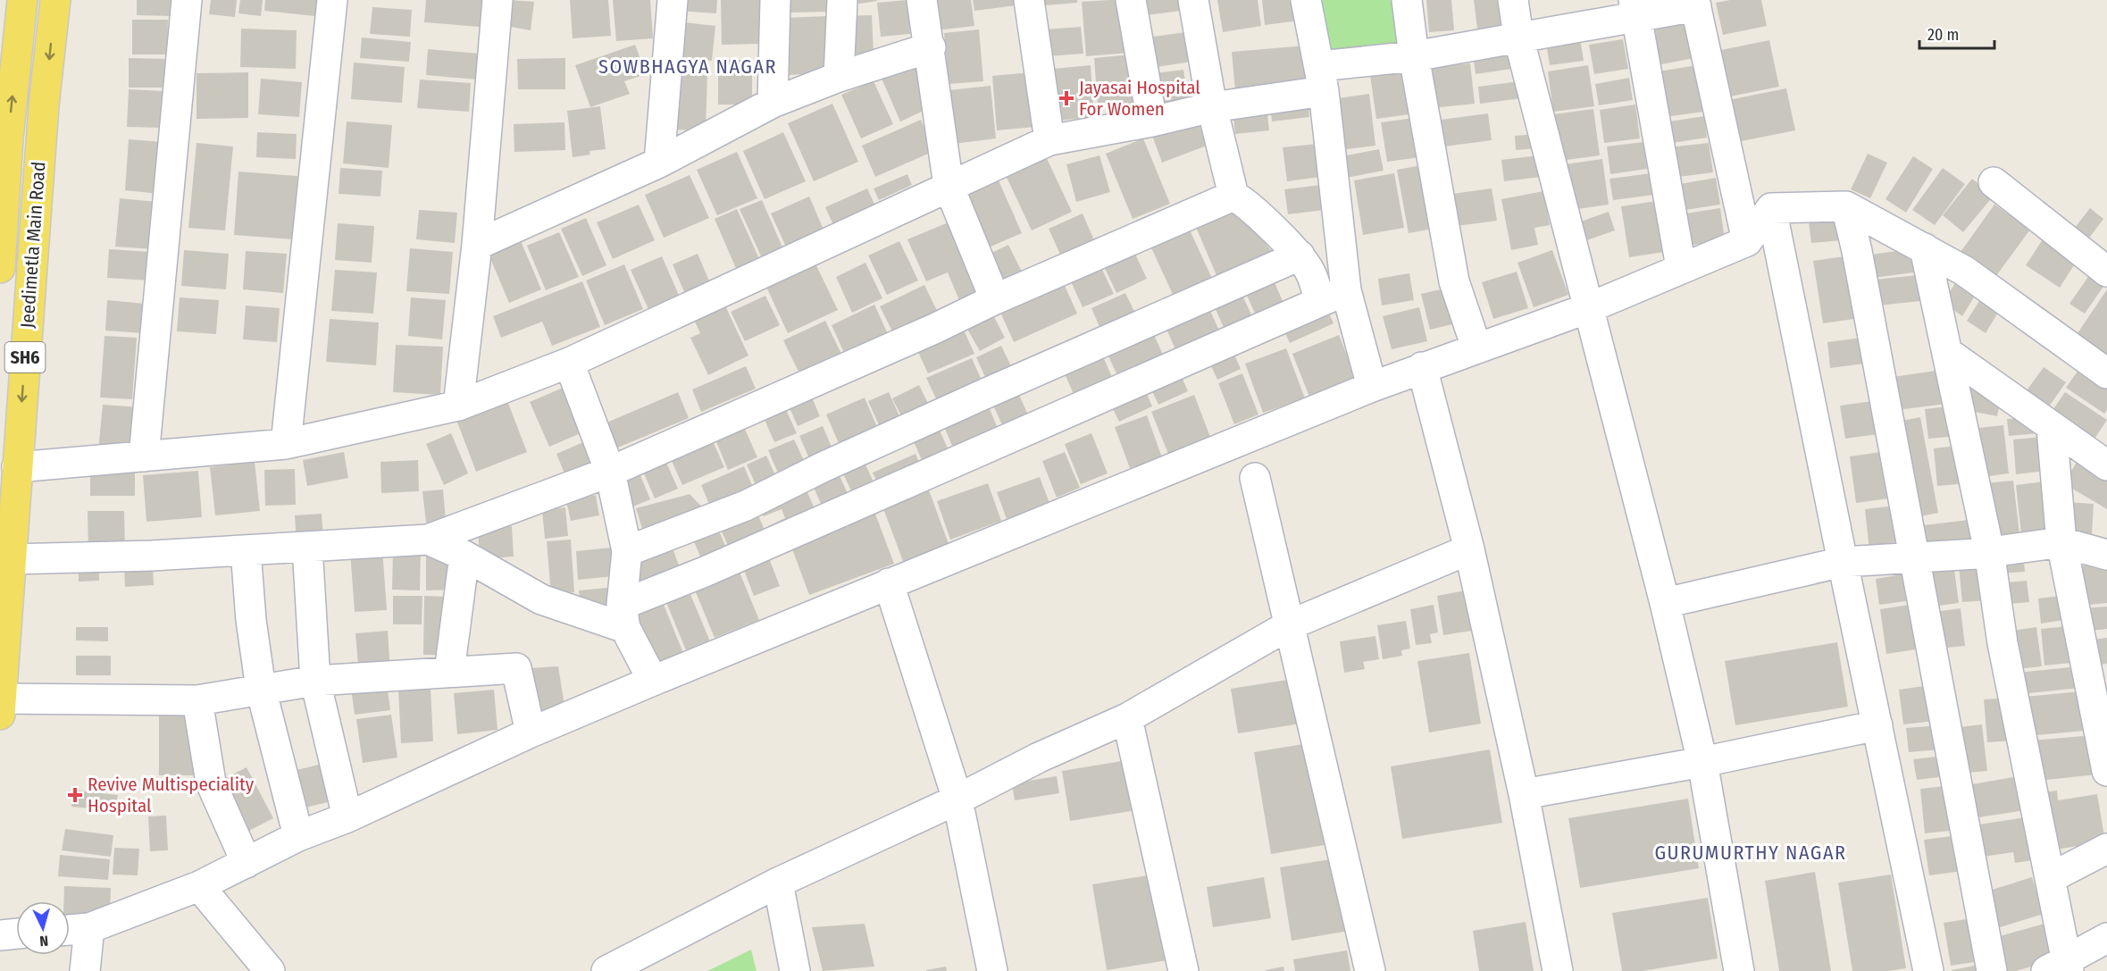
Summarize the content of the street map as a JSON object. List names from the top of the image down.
{
  "streets": {
    "main road": ["Jeedimetla Main Road", "SH6"]
  },
  "districts": ["SOWBHAGYA NAGAR", "GURUMURTHY NAGAR"],
  "places": {
    "health": ["Jayasai Hospital For Women", "Revive Multispeciality Hospital"]
  },
  "scale_bar": "20 m",
  "north": "bottom"
}
